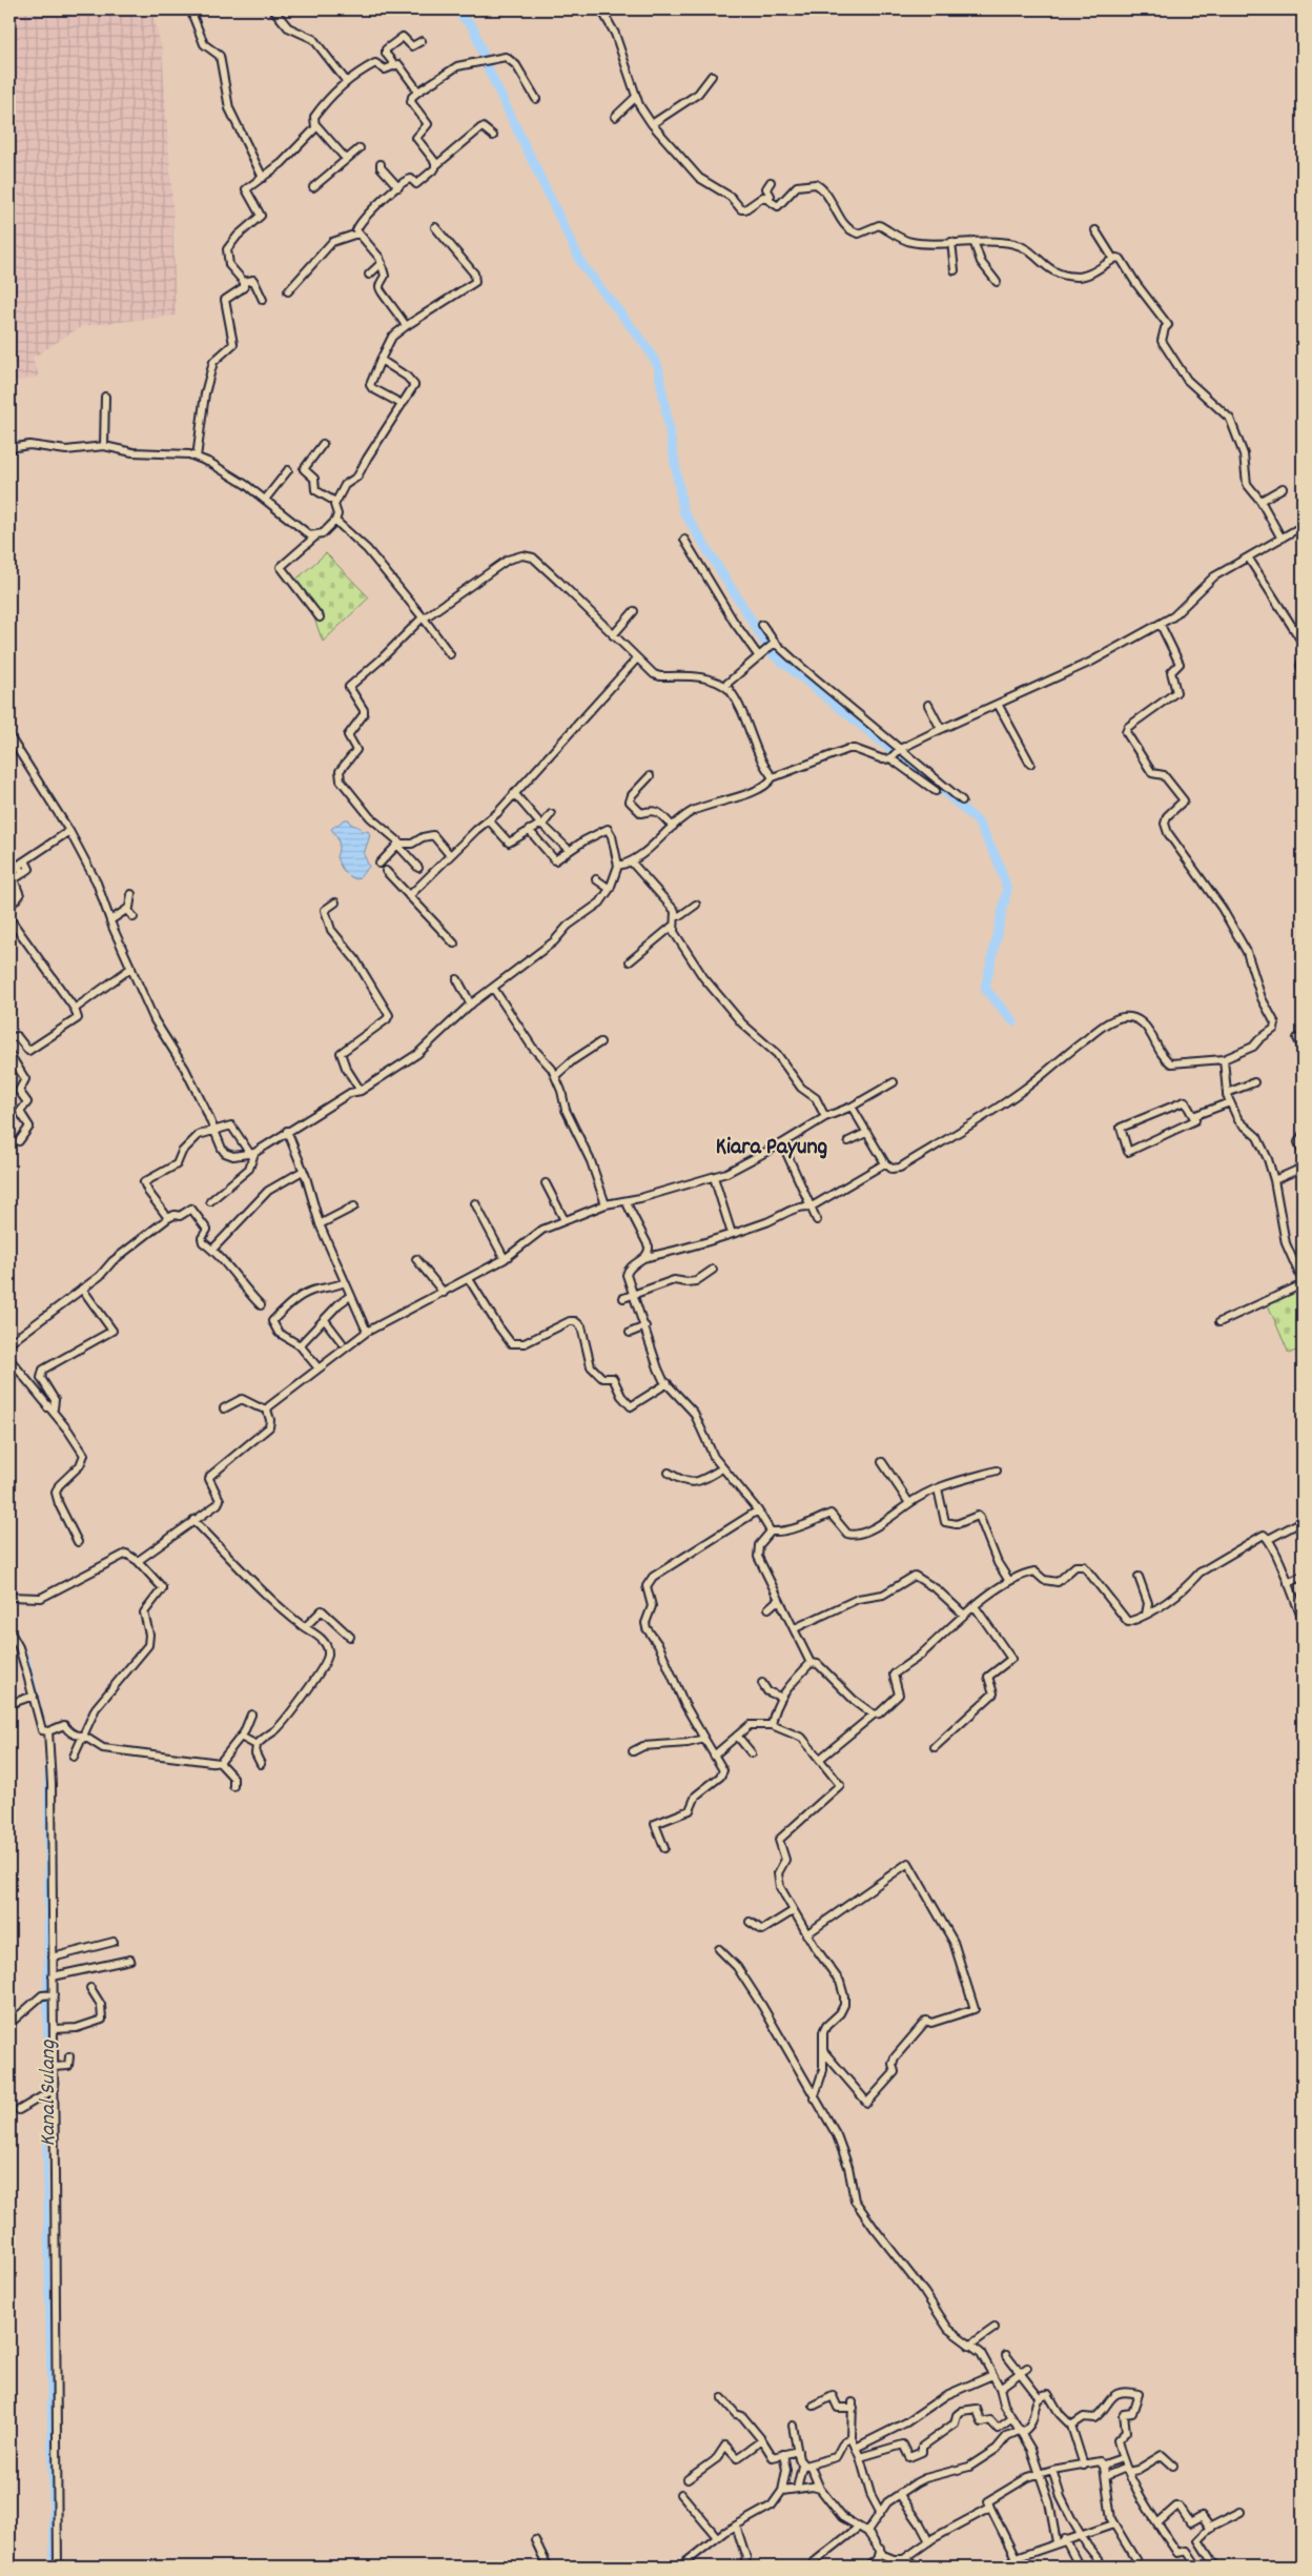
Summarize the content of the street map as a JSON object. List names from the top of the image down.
{
  "districts": ["Kiara Payung"],
  "water": ["Kanal Sulang"]
}
